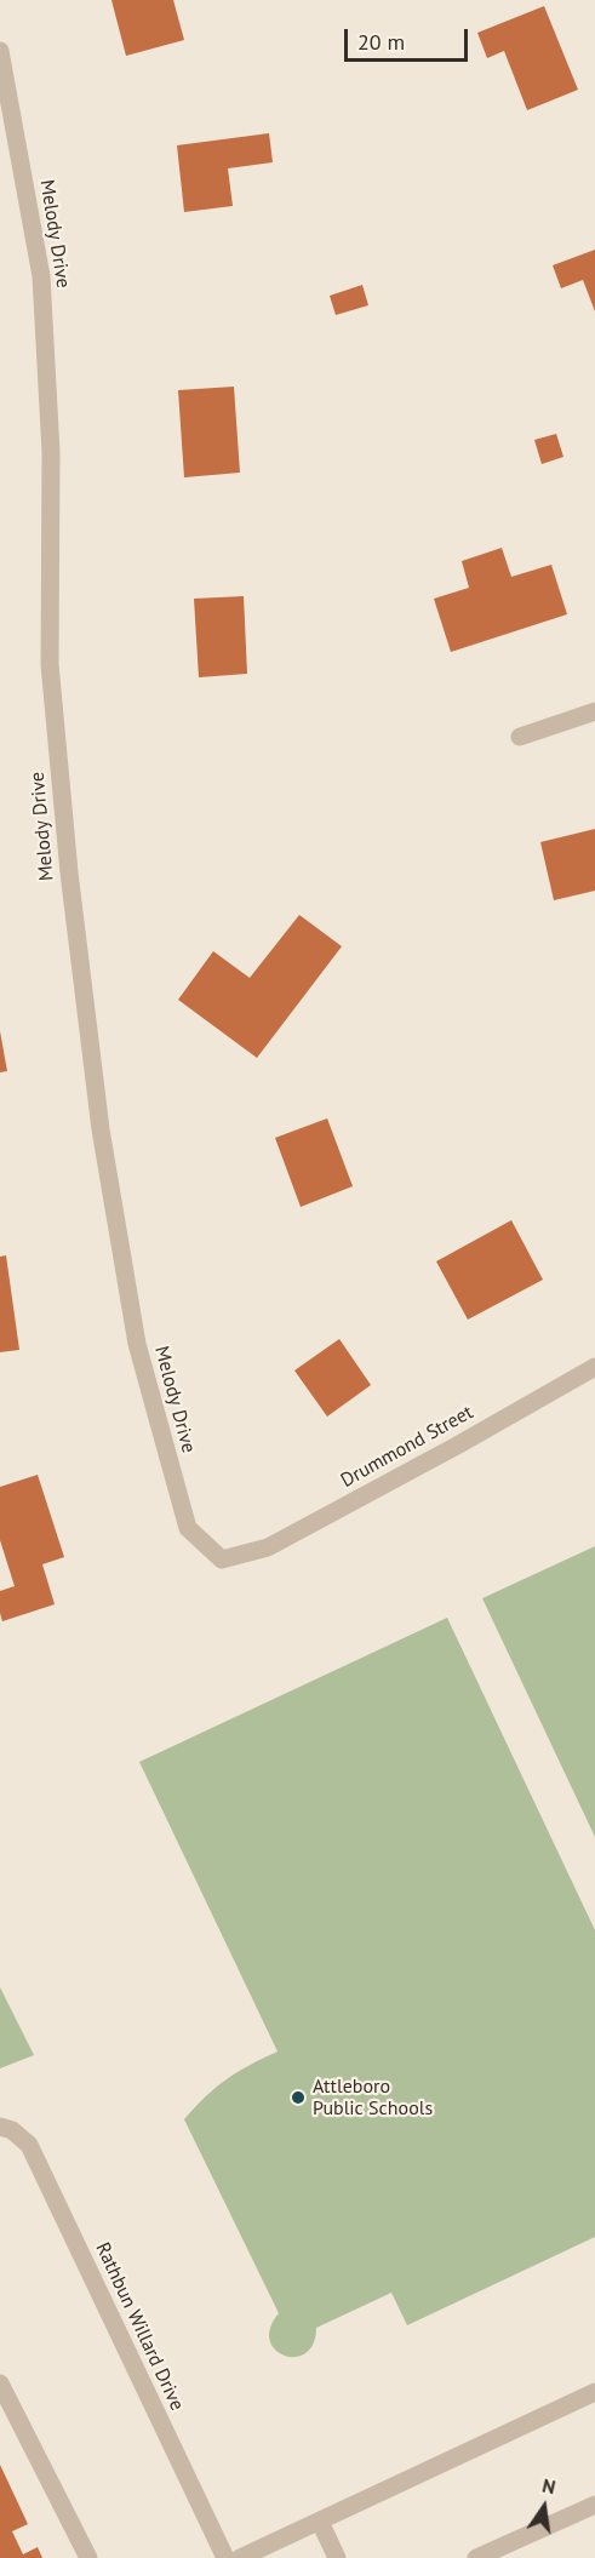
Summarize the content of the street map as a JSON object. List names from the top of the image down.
{
  "streets": {
    "street": ["Melody Drive", "Drummond Street", "Rathbun Willard Drive"]
  },
  "crossings": [
    ["Melody Drive", "Drummond Street"]
  ],
  "places": ["Attleboro Public Schools"],
  "scale_bar": "20 m",
  "north": "top"
}
